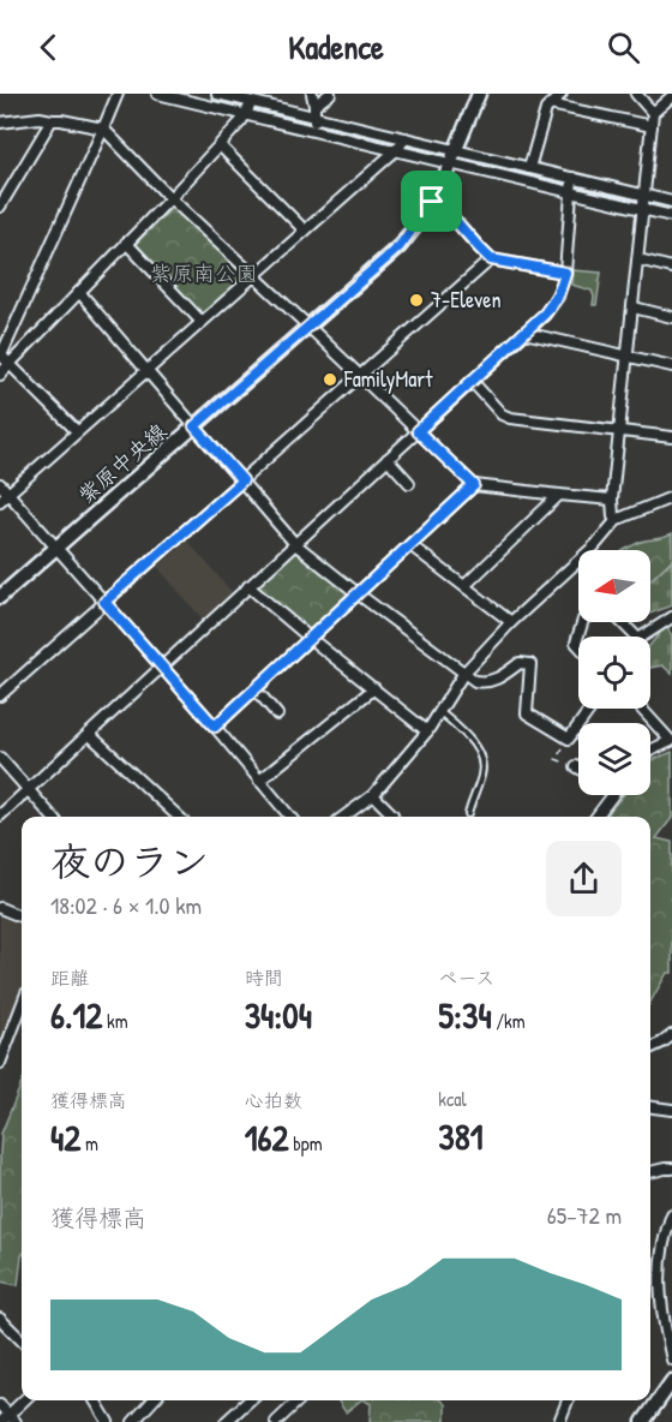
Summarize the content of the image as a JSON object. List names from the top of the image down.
{
  "streets": {
    "street": ["紫原中央線"]
  },
  "parks": ["紫原南公園"],
  "places": ["7-Eleven", "FamilyMart"],
  "north": "left",
  "page": {
    "header": "Kadence",
    "heading": ["夜のラン", "18:02 · 6 × 1.0 km"],
    "stats": [
      ["距離", "6.12 km"],
      ["時間", "34:04"],
      ["ペース", "5:34 /km"],
      ["獲得標高", "42 m"],
      ["心拍数", "162 bpm"],
      ["kcal", "381"]
    ],
    "chart": ["獲得標高", "65–72 m"]
  }
}
